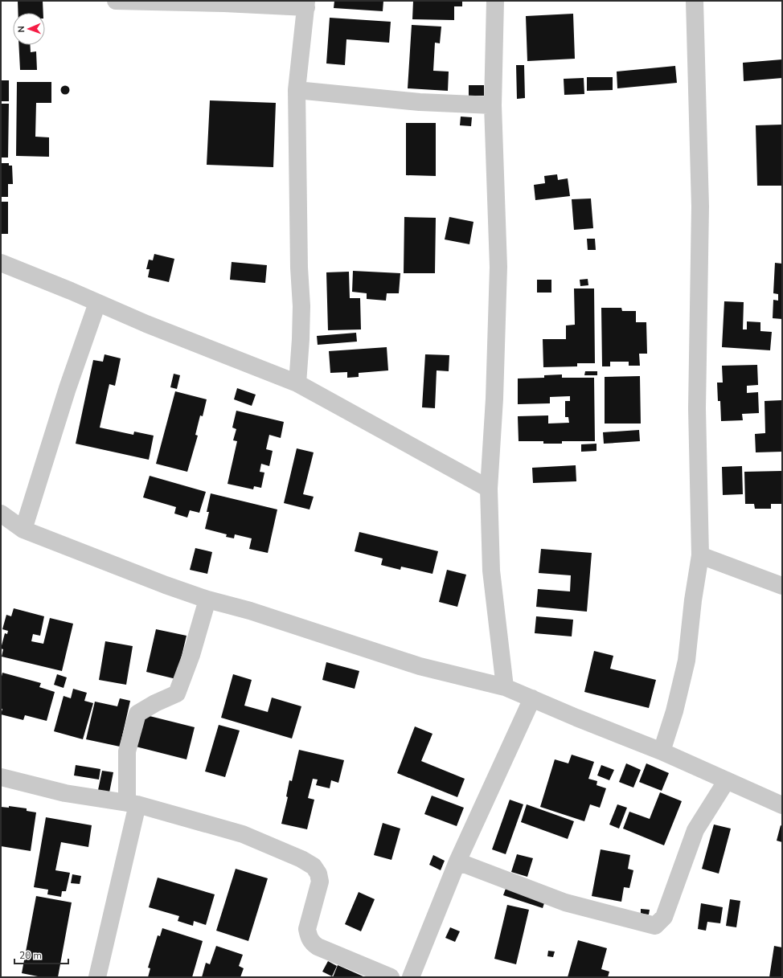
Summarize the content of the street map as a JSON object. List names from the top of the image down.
{
  "scale_bar": "20 m",
  "north": "left"
}
